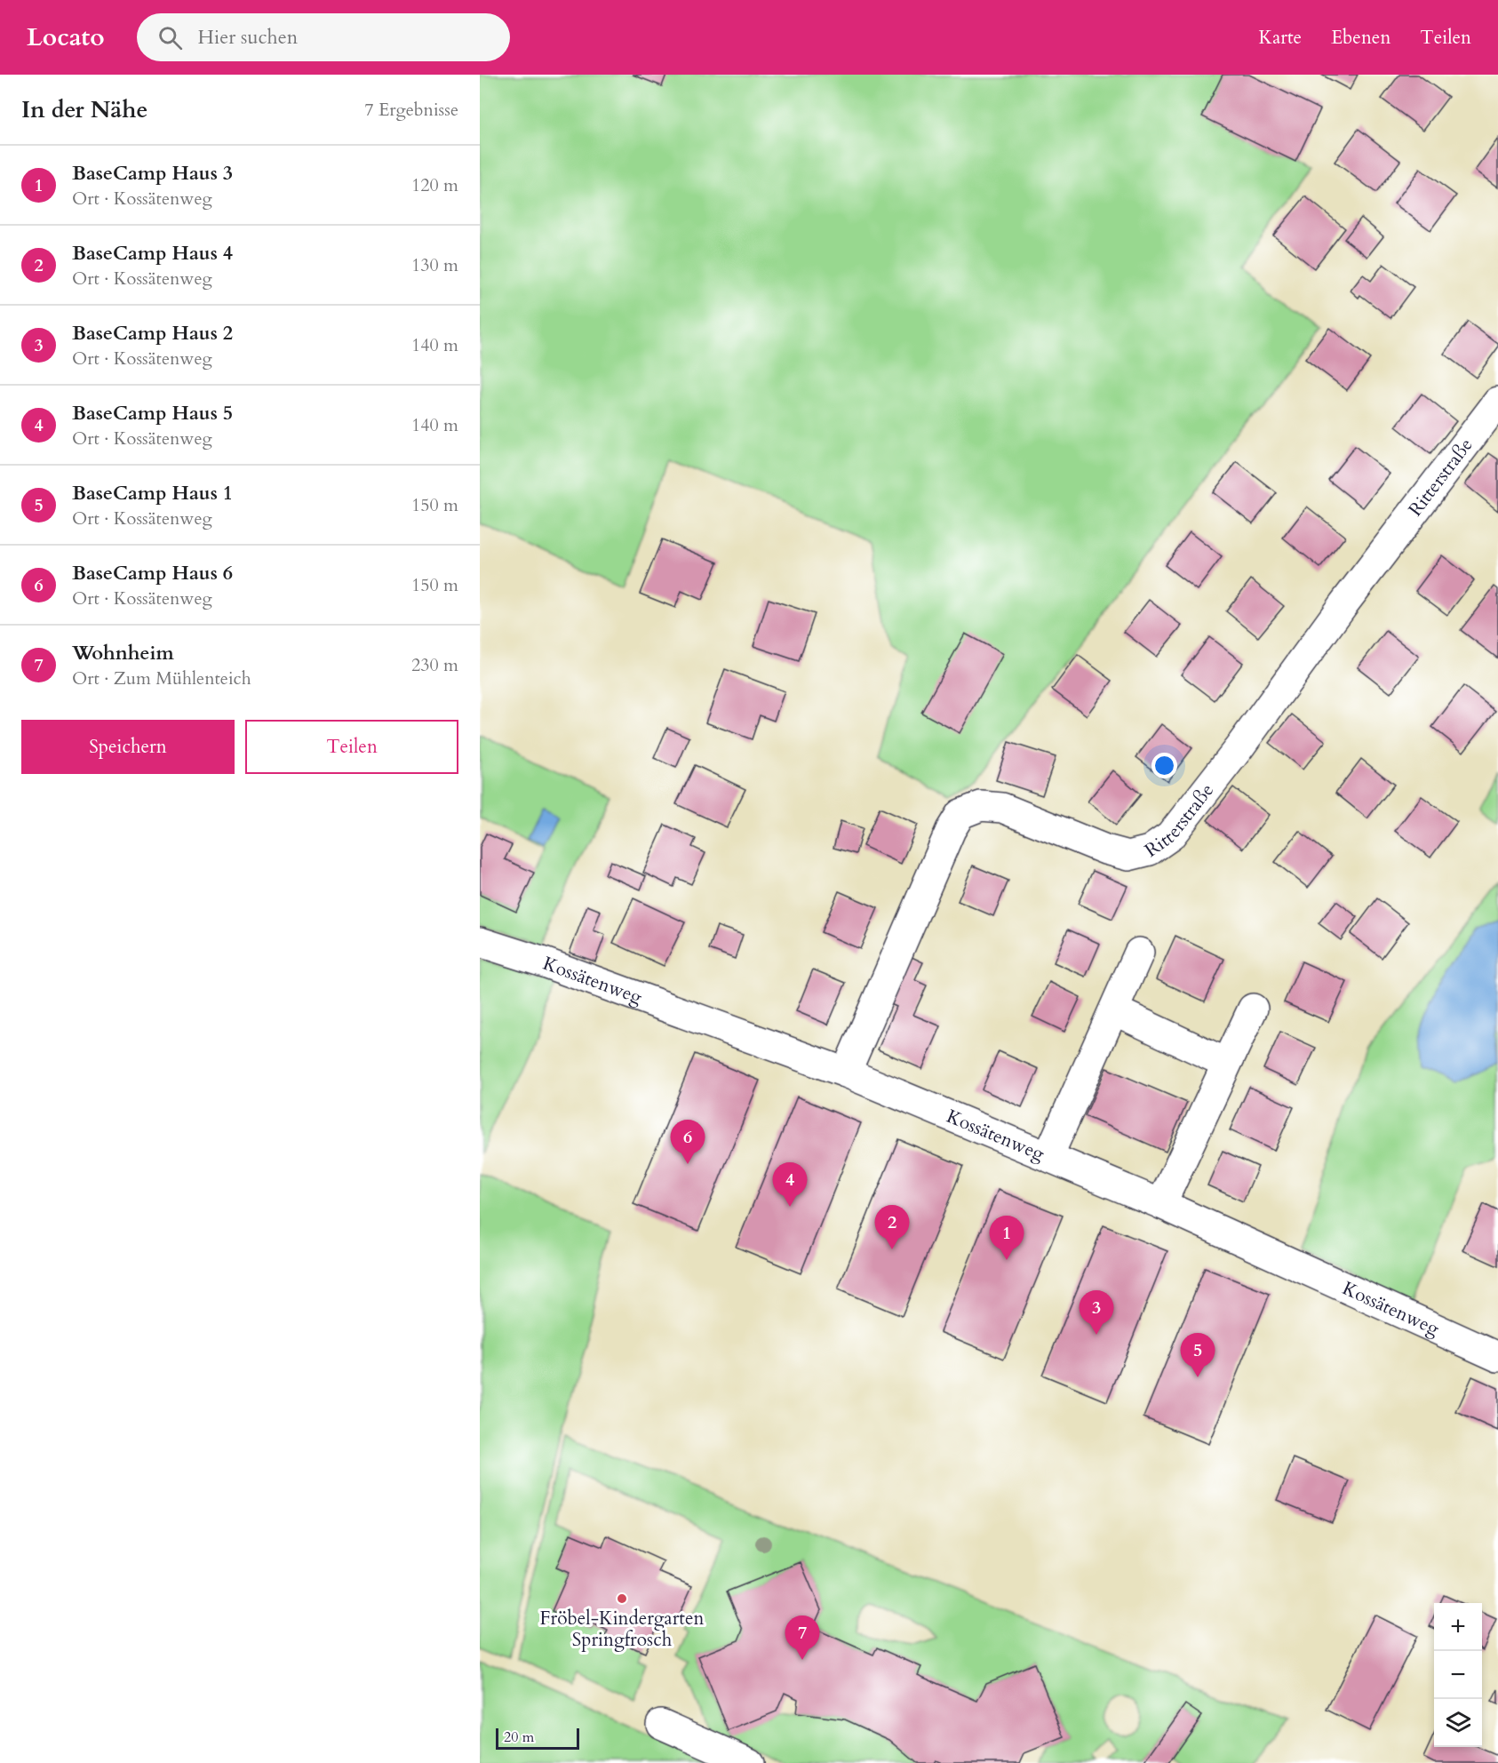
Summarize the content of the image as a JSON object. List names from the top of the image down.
{
  "streets": {
    "street": ["Ritterstraße", "Kossätenweg"]
  },
  "crossings": [
    ["Ritterstraße", "Kossätenweg"]
  ],
  "places": ["Fröbel-Kindergarten Springfrosch"],
  "scale_bar": "20 m",
  "page": {
    "header": "Locato",
    "search": "Hier suchen",
    "nav": ["Karte", "Ebenen", "Teilen"],
    "heading": ["In der Nähe", "7 Ergebnisse"],
    "list": [
      {
        "mark": "1",
        "name": "BaseCamp Haus 3",
        "note": "Ort · Kossätenweg",
        "value": "120 m"
      },
      {
        "mark": "2",
        "name": "BaseCamp Haus 4",
        "note": "Ort · Kossätenweg",
        "value": "130 m"
      },
      {
        "mark": "3",
        "name": "BaseCamp Haus 2",
        "note": "Ort · Kossätenweg",
        "value": "140 m"
      },
      {
        "mark": "4",
        "name": "BaseCamp Haus 5",
        "note": "Ort · Kossätenweg",
        "value": "140 m"
      },
      {
        "mark": "5",
        "name": "BaseCamp Haus 1",
        "note": "Ort · Kossätenweg",
        "value": "150 m"
      },
      {
        "mark": "6",
        "name": "BaseCamp Haus 6",
        "note": "Ort · Kossätenweg",
        "value": "150 m"
      },
      {
        "mark": "7",
        "name": "Wohnheim",
        "note": "Ort · Zum Mühlenteich",
        "value": "230 m"
      }
    ],
    "buttons": ["Speichern", "Teilen"],
    "pins": [
      "6",
      "4",
      "2",
      "1",
      "3",
      "5",
      "7"
    ],
    "map_buttons": ["+", "−"],
    "scale": "20 m"
  }
}
